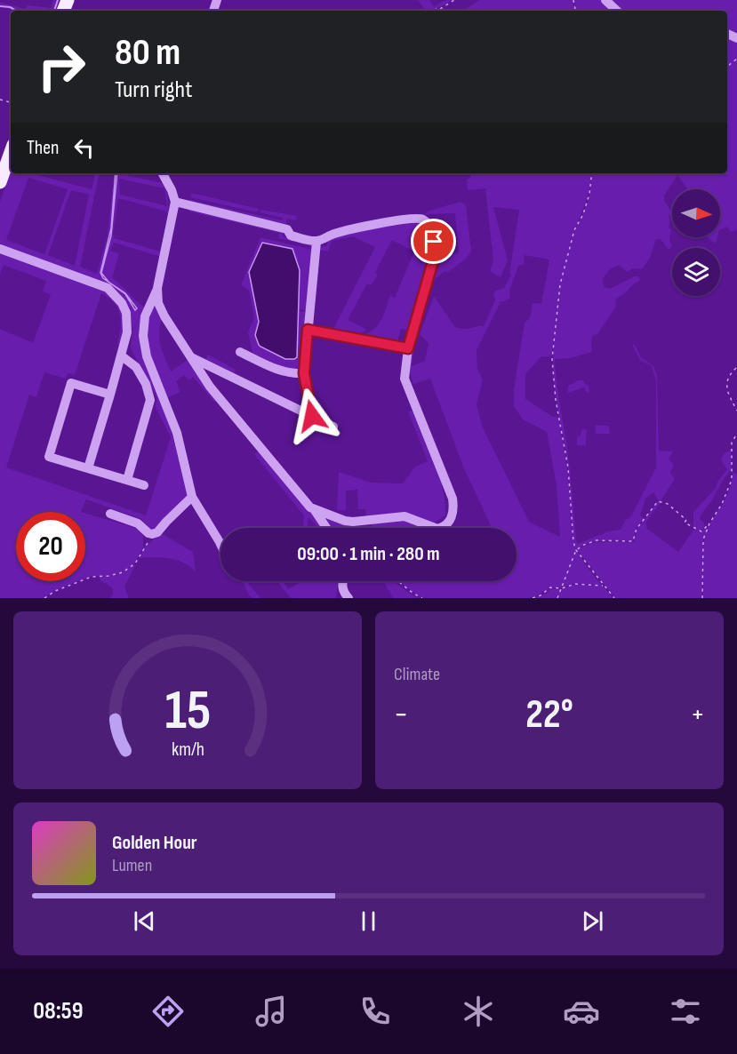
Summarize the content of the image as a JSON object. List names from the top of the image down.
{
  "north": "right",
  "page": {
    "turn": ["80 m", "Turn right"],
    "then": "Then",
    "limit": "20",
    "trip": "09:00 · 1 min · 280 m",
    "tile": "Climate",
    "heat": ["−", "22°", "+"],
    "song": ["Golden Hour", "Lumen"],
    "tabs": "08:59",
    "gauge": ["15", "km/h"]
  }
}
